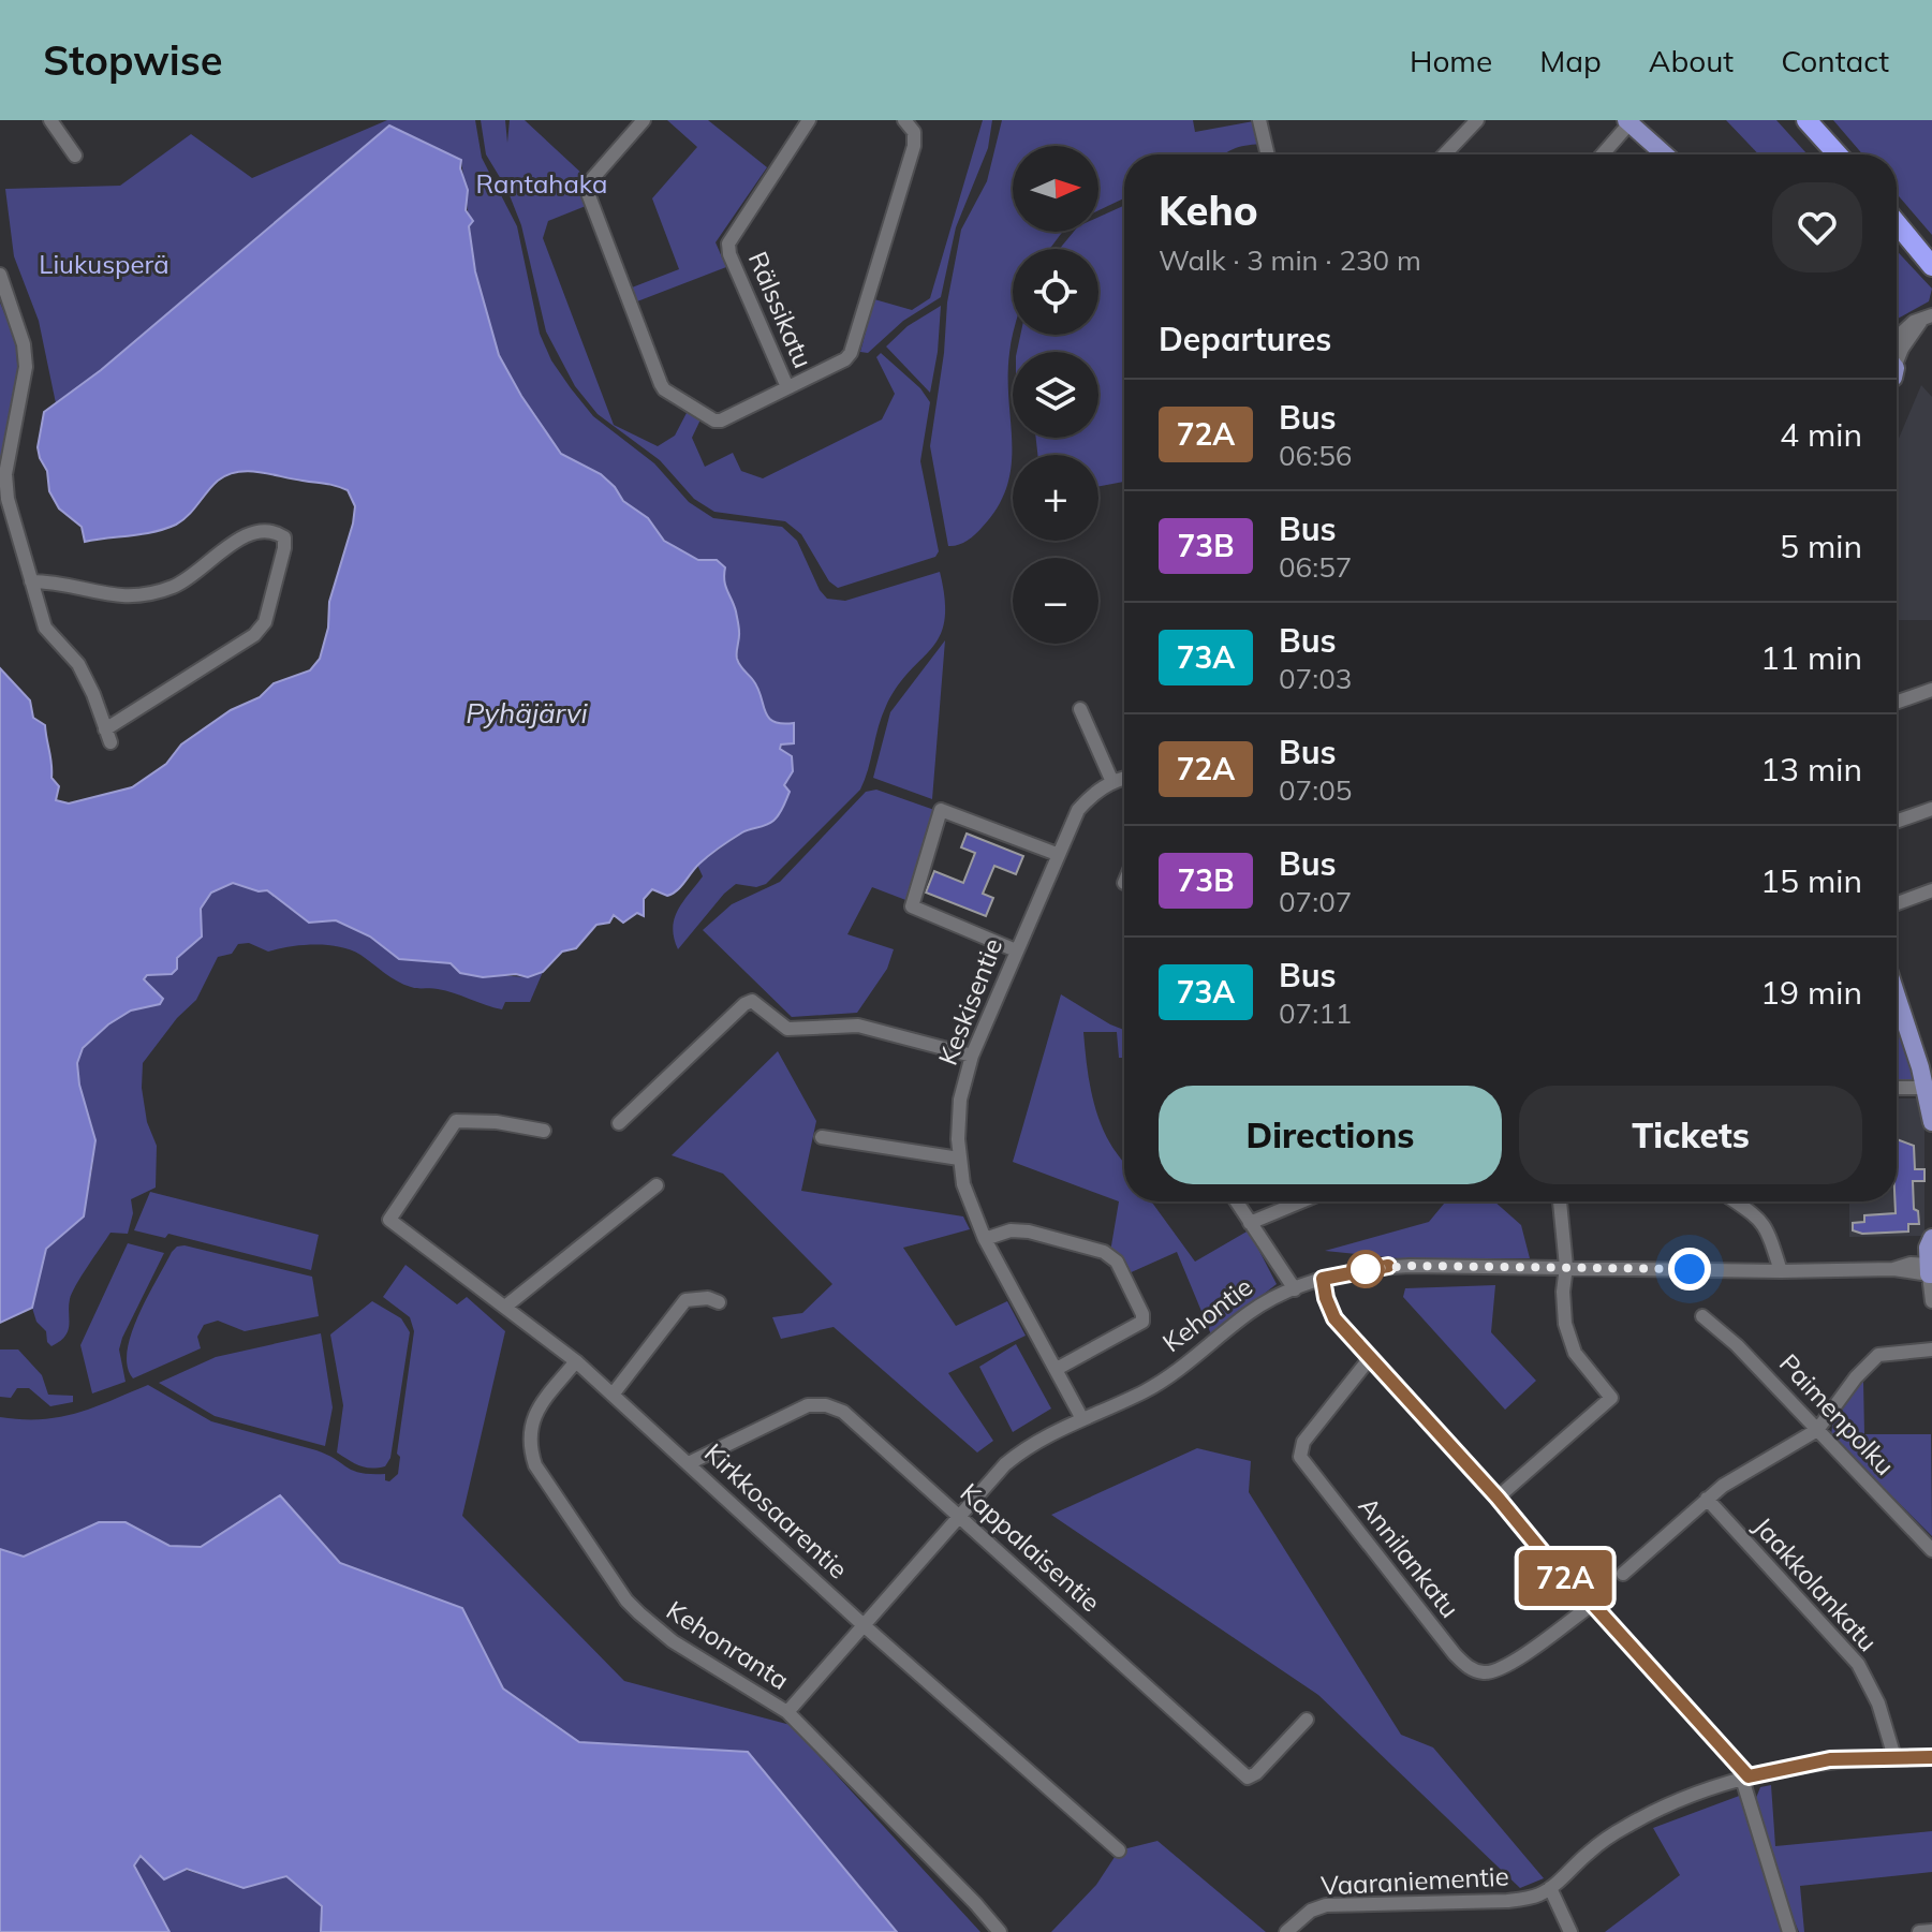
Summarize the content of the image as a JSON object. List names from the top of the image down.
{
  "streets": {
    "street": [
      "Rälssikatu",
      "Keskisentie",
      "Kehontie",
      "Paimenpolku",
      "Kirkkosaarentie",
      "Kappalaisentie",
      "Annilankatu",
      "Jaakkolankatu",
      "Kehonranta",
      "Vaaraniementie"
    ]
  },
  "crossings": [
    ["Keskisentie", "Kehontie"],
    ["Kehontie", "Kirkkosaarentie"],
    ["Kehontie", "Kappalaisentie"],
    ["Kehontie", "Kehonranta"],
    ["Kirkkosaarentie", "Kappalaisentie"],
    ["Kirkkosaarentie", "Kehonranta"]
  ],
  "water": ["Pyhäjärvi"],
  "parks": ["Rantahaka", "Liukusperä"],
  "lines": ["bus line 72A"],
  "north": "right",
  "page": {
    "header": "Stopwise",
    "nav": [
      "Home",
      "Map",
      "About",
      "Contact"
    ],
    "on_map": "72A",
    "map_buttons": ["+", "−"],
    "heading": [
      ["Keho", "Walk · 3 min · 230 m"],
      "Departures"
    ],
    "list": [
      {
        "mark": "72A",
        "name": "Bus",
        "note": "06:56",
        "value": "4 min"
      },
      {
        "mark": "73B",
        "name": "Bus",
        "note": "06:57",
        "value": "5 min"
      },
      {
        "mark": "73A",
        "name": "Bus",
        "note": "07:03",
        "value": "11 min"
      },
      {
        "mark": "72A",
        "name": "Bus",
        "note": "07:05",
        "value": "13 min"
      },
      {
        "mark": "73B",
        "name": "Bus",
        "note": "07:07",
        "value": "15 min"
      },
      {
        "mark": "73A",
        "name": "Bus",
        "note": "07:11",
        "value": "19 min"
      }
    ],
    "buttons": ["Directions", "Tickets"]
  }
}
